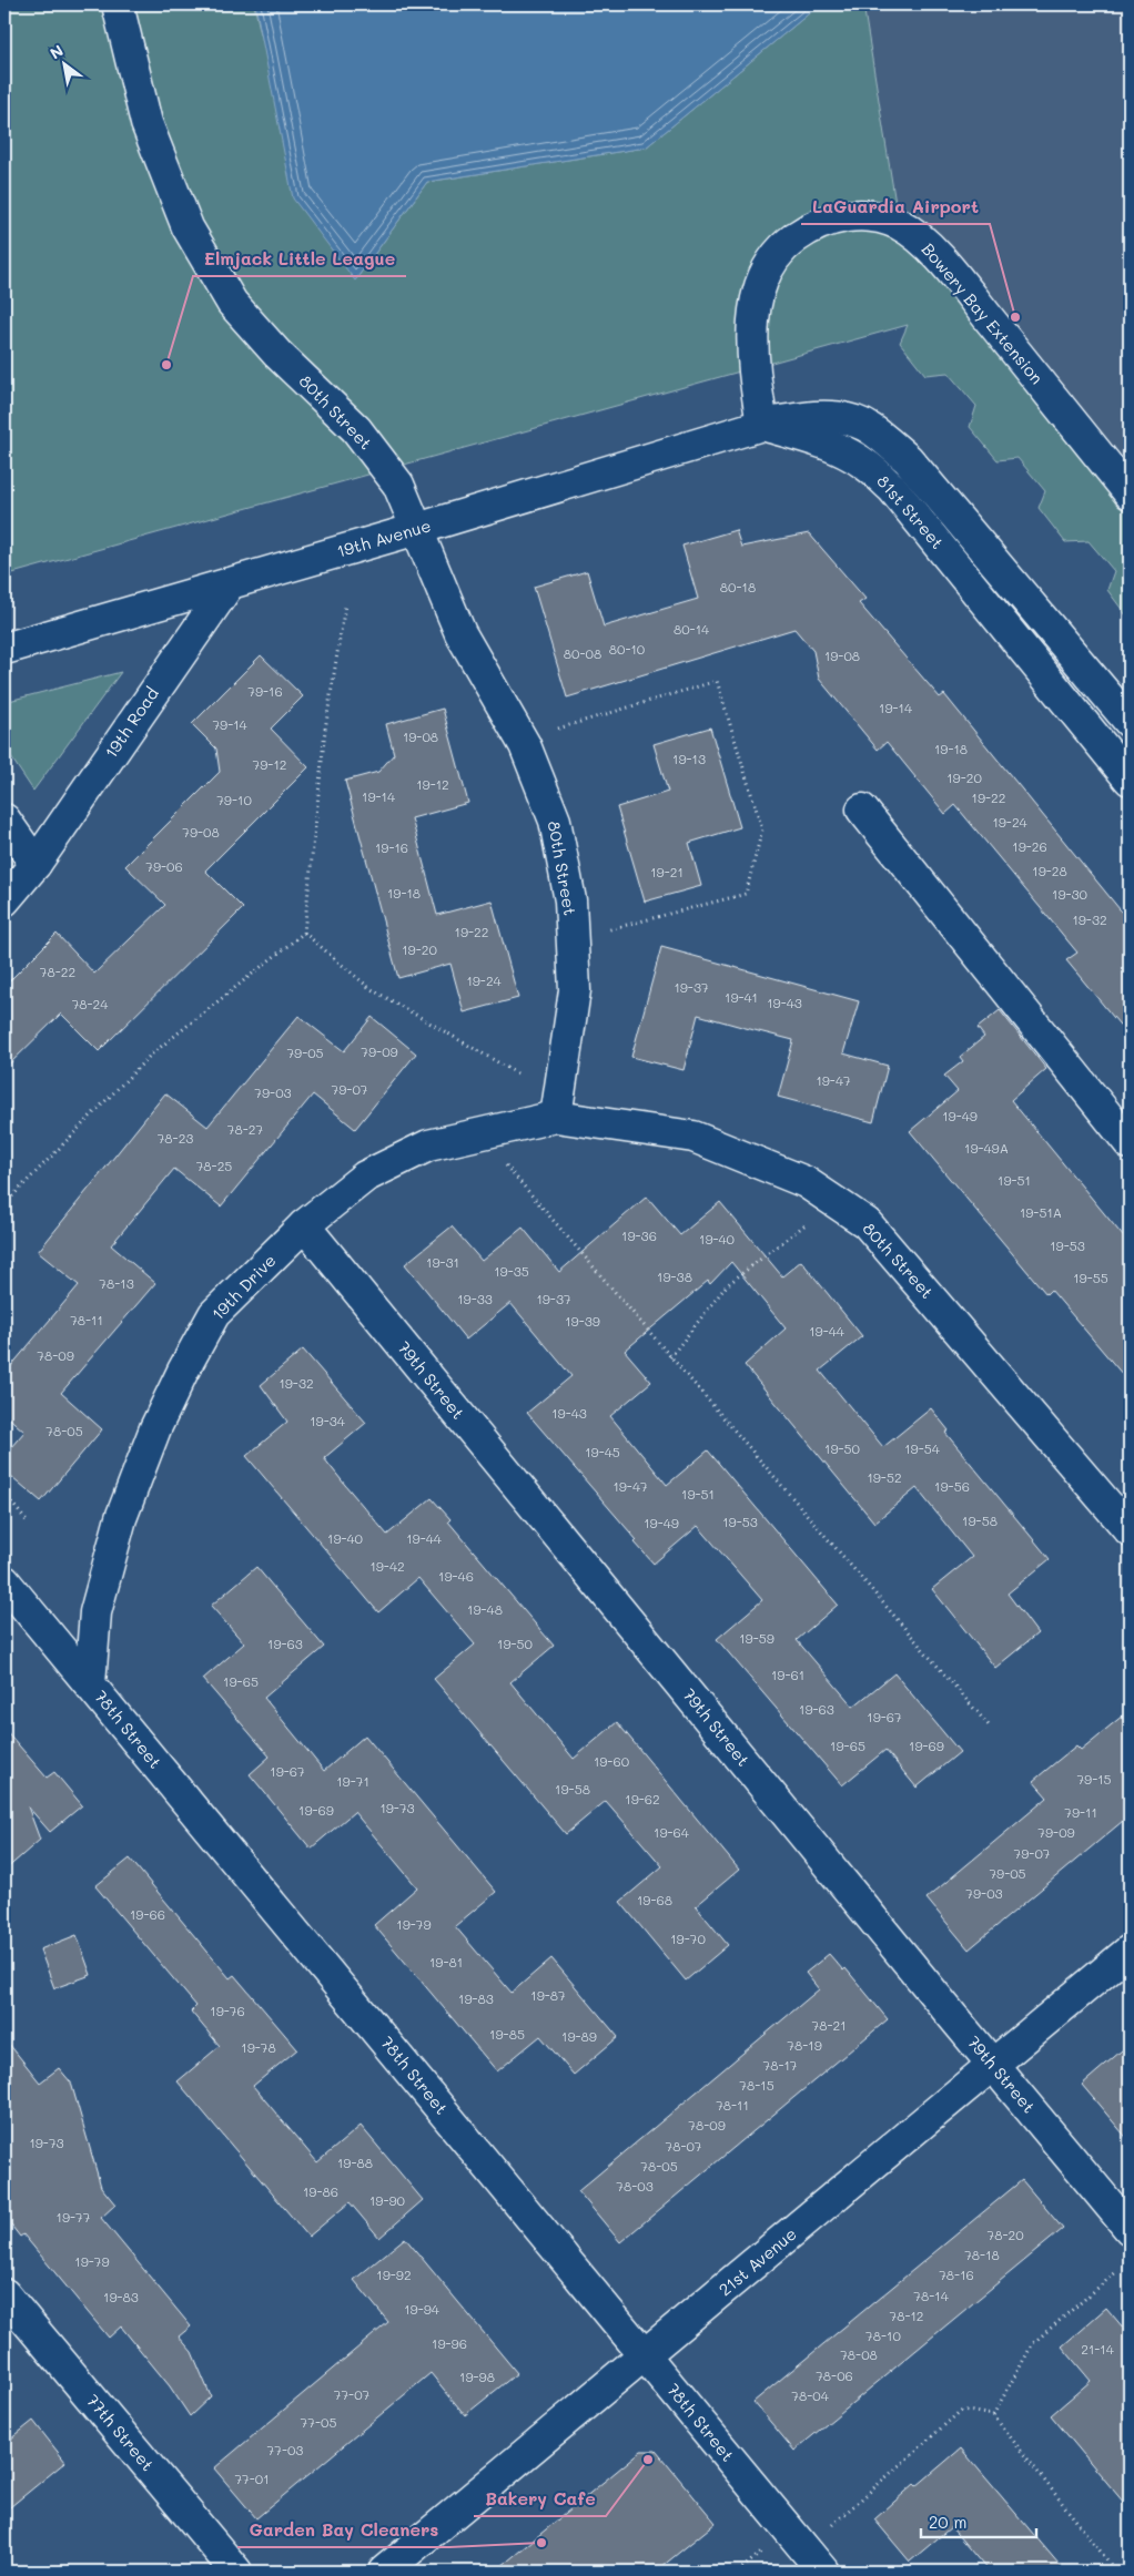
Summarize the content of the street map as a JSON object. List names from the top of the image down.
{
  "streets": {
    "street": [
      "Bowery Bay Extension",
      "80th Street",
      "81st Street",
      "19th Avenue",
      "19th Road",
      "19th Drive",
      "79th Street",
      "78th Street",
      "21st Avenue",
      "77th Street"
    ]
  },
  "crossings": [
    ["Bowery Bay Extension", "81st Street"],
    ["Bowery Bay Extension", "19th Avenue"],
    ["80th Street", "19th Avenue"],
    ["80th Street", "19th Drive"],
    ["81st Street", "19th Avenue"],
    ["19th Avenue", "19th Road"],
    ["19th Drive", "79th Street"],
    ["19th Drive", "78th Street"],
    ["79th Street", "21st Avenue"],
    ["78th Street", "21st Avenue"]
  ],
  "places": [
    "LaGuardia Airport",
    "Elmjack Little League",
    "Bakery Cafe",
    "Garden Bay Cleaners"
  ],
  "house_numbers": [
    "80-18",
    "80-14",
    "80-10",
    "80-08",
    "19-08",
    "79-16",
    "19-14",
    "79-14",
    "19-08",
    "19-18",
    "19-13",
    "79-12",
    "19-20",
    "19-12",
    "19-14",
    "19-22",
    "79-10",
    "19-24",
    "79-08",
    "19-26",
    "19-16",
    "79-06",
    "19-28",
    "19-21",
    "19-18",
    "19-30",
    "19-32",
    "19-22",
    "19-20",
    "78-22",
    "19-24",
    "19-37",
    "19-41",
    "19-43",
    "78-24",
    "79-09",
    "79-05",
    "19-47",
    "79-07",
    "79-03",
    "19-49",
    "78-27",
    "78-23",
    "19-49A",
    "78-25",
    "19-51",
    "19-51A",
    "19-36",
    "19-40",
    "19-53",
    "19-31",
    "19-35",
    "19-38",
    "19-55",
    "78-13",
    "19-33",
    "19-37",
    "78-11",
    "19-39",
    "19-44",
    "78-09",
    "19-32",
    "19-43",
    "19-34",
    "78-05",
    "19-50",
    "19-54",
    "19-45",
    "19-52",
    "19-47",
    "19-56",
    "19-51",
    "19-58",
    "19-53",
    "19-49",
    "19-40",
    "19-44",
    "19-42",
    "19-46",
    "19-48",
    "19-59",
    "19-63",
    "19-50",
    "19-61",
    "19-65",
    "19-63",
    "19-67",
    "19-65",
    "19-69",
    "19-60",
    "19-67",
    "79-15",
    "19-71",
    "19-58",
    "19-62",
    "19-73",
    "19-69",
    "79-11",
    "19-64",
    "79-09",
    "79-07",
    "79-05",
    "79-03",
    "19-68",
    "19-66",
    "19-79",
    "19-70",
    "19-81",
    "19-87",
    "19-83",
    "19-76",
    "78-21",
    "19-85",
    "19-89",
    "78-19",
    "19-78",
    "78-17",
    "78-15",
    "78-11",
    "78-09",
    "19-73",
    "78-07",
    "19-88",
    "78-05",
    "78-03",
    "19-86",
    "19-90",
    "19-77",
    "78-20",
    "78-18",
    "19-79",
    "19-92",
    "78-16",
    "78-14",
    "19-83",
    "19-94",
    "78-12",
    "78-10",
    "19-96",
    "21-14",
    "78-08",
    "78-06",
    "19-98",
    "77-07",
    "78-04",
    "77-05",
    "77-03",
    "77-01"
  ],
  "scale_bar": "20 m",
  "north": "top left"
}
